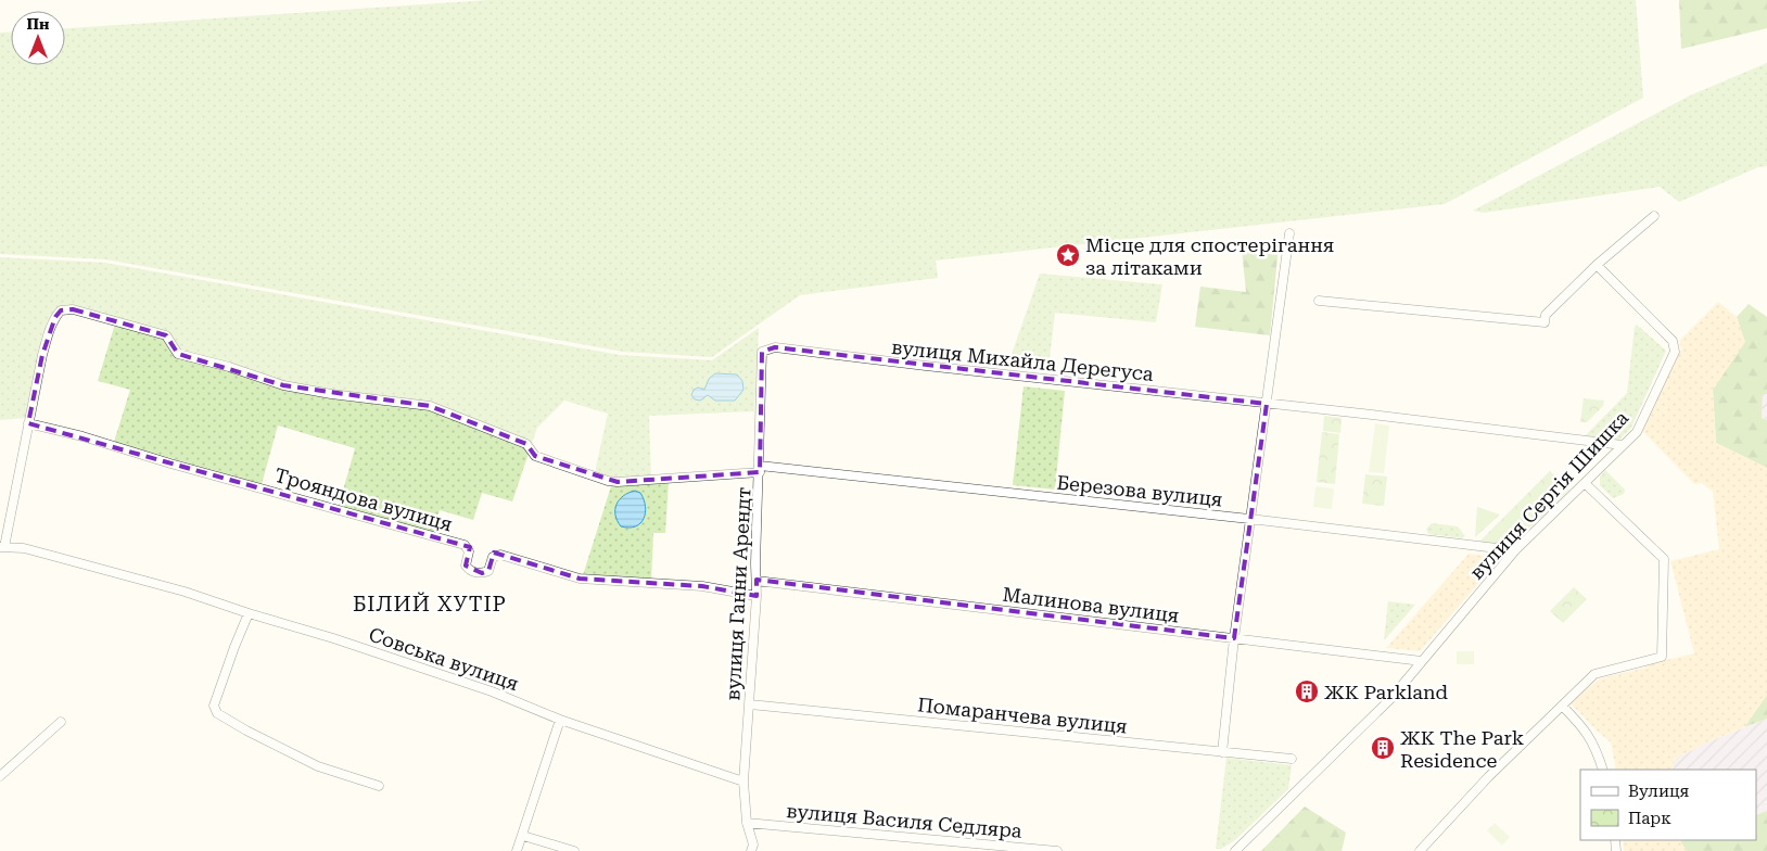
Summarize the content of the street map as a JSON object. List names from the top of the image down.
{
  "streets": {
    "street": [
      "вулиця Михайла Дерегуса",
      "Березова вулиця",
      "вулиця Сергія Шишка",
      "Трояндова вулиця",
      "вулиця Ганни Арендт",
      "Малинова вулиця",
      "Совська вулиця",
      "Помаранчева вулиця",
      "вулиця Василя Седляра"
    ]
  },
  "crossings": [
    ["вулиця Михайла Дерегуса", "вулиця Сергія Шишка"],
    ["вулиця Михайла Дерегуса", "вулиця Ганни Арендт"],
    ["Березова вулиця", "вулиця Сергія Шишка"],
    ["Березова вулиця", "Трояндова вулиця"],
    ["Березова вулиця", "вулиця Ганни Арендт"],
    ["вулиця Сергія Шишка", "Малинова вулиця"],
    ["Трояндова вулиця", "вулиця Ганни Арендт"],
    ["вулиця Ганни Арендт", "Малинова вулиця"],
    ["вулиця Ганни Арендт", "Совська вулиця"],
    ["вулиця Ганни Арендт", "Помаранчева вулиця"],
    ["вулиця Ганни Арендт", "вулиця Василя Седляра"]
  ],
  "districts": ["БІЛИЙ ХУТІР"],
  "places": {
    "place": ["Місце для спостерігання за літаками"],
    "building": ["ЖК Parkland", "ЖК The Park Residence"]
  },
  "legend": ["Вулиця", "Парк"],
  "north": "top"
}
